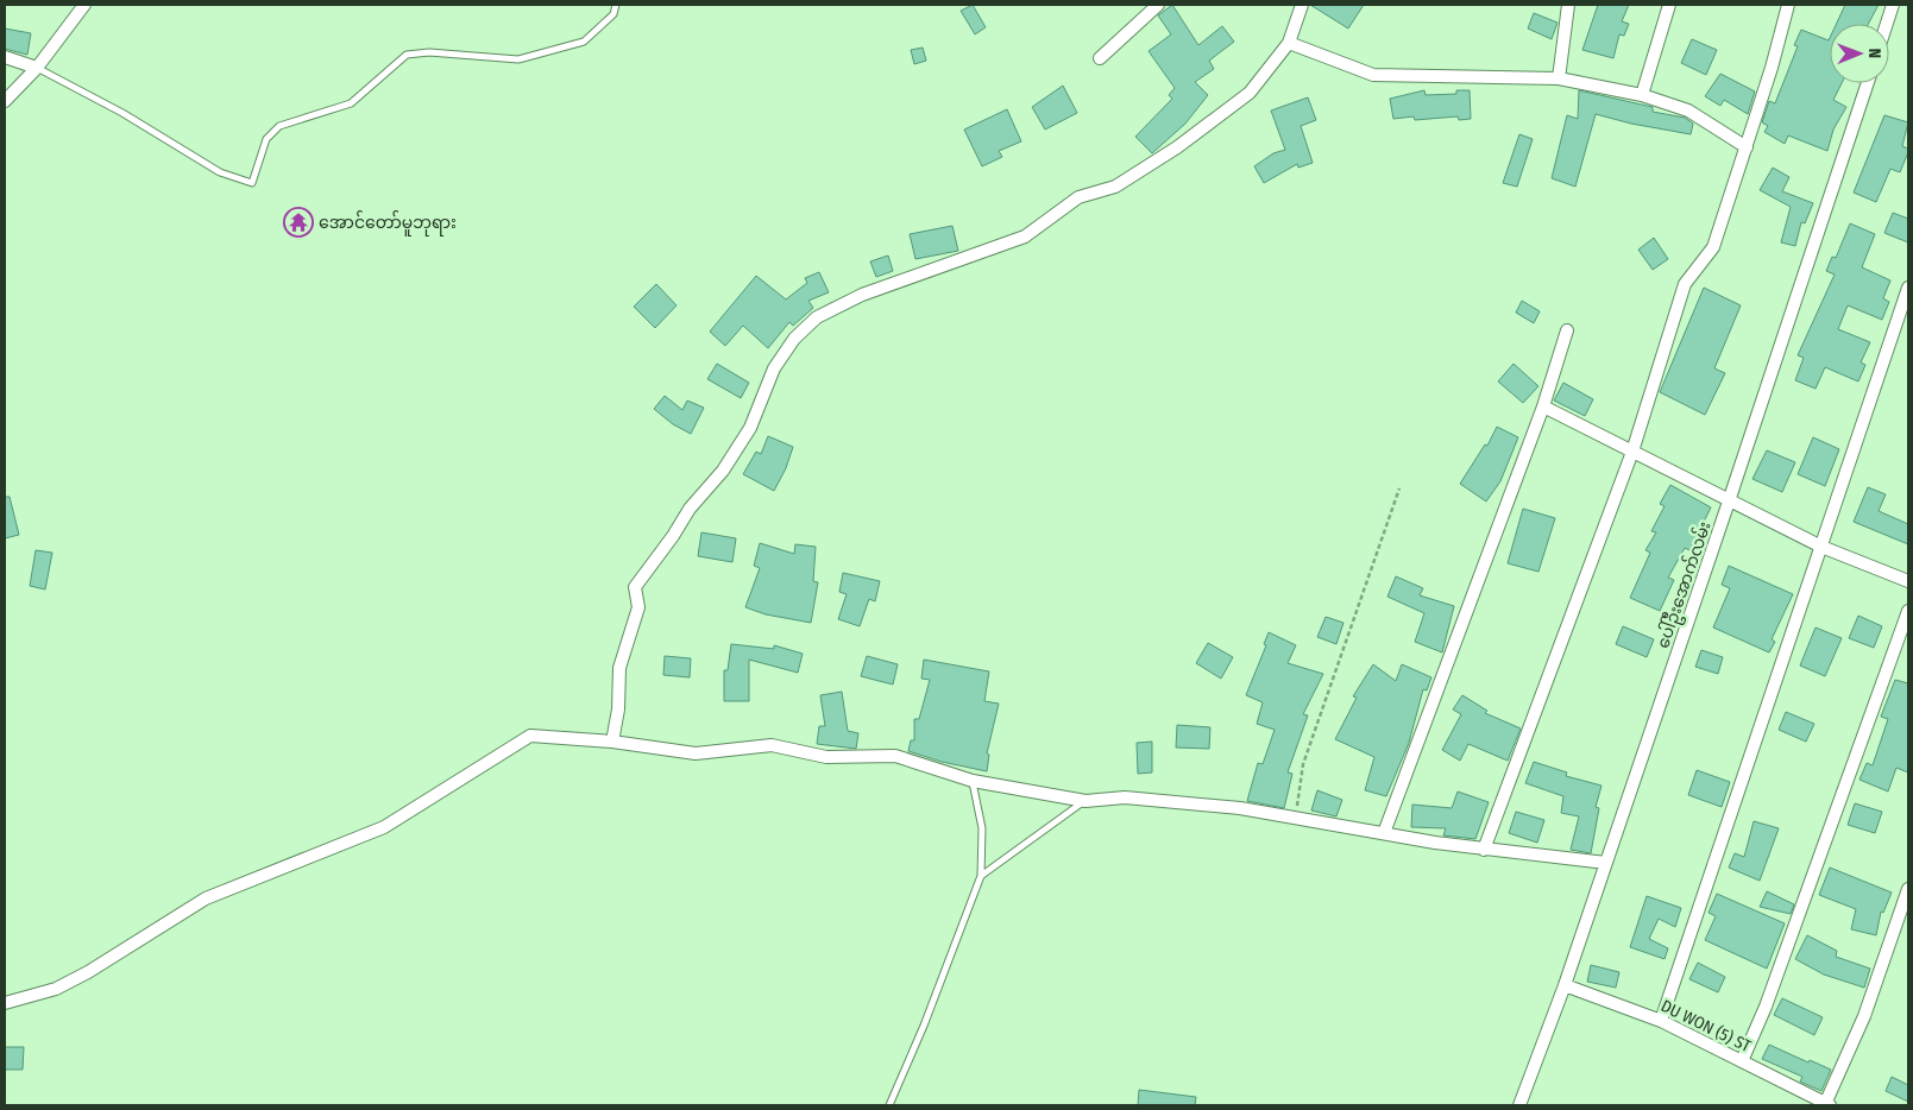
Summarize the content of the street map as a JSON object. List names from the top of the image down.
{
  "streets": {
    "street": ["ပေါ်ဦးအောက်လမ်း", "DU WON (5) ST"]
  },
  "crossings": [
    ["ပေါ်ဦးအောက်လမ်း", "DU WON (5) ST"]
  ],
  "places": {
    "temple": ["အောင်တော်မူဘုရား"]
  },
  "north": "right"
}
